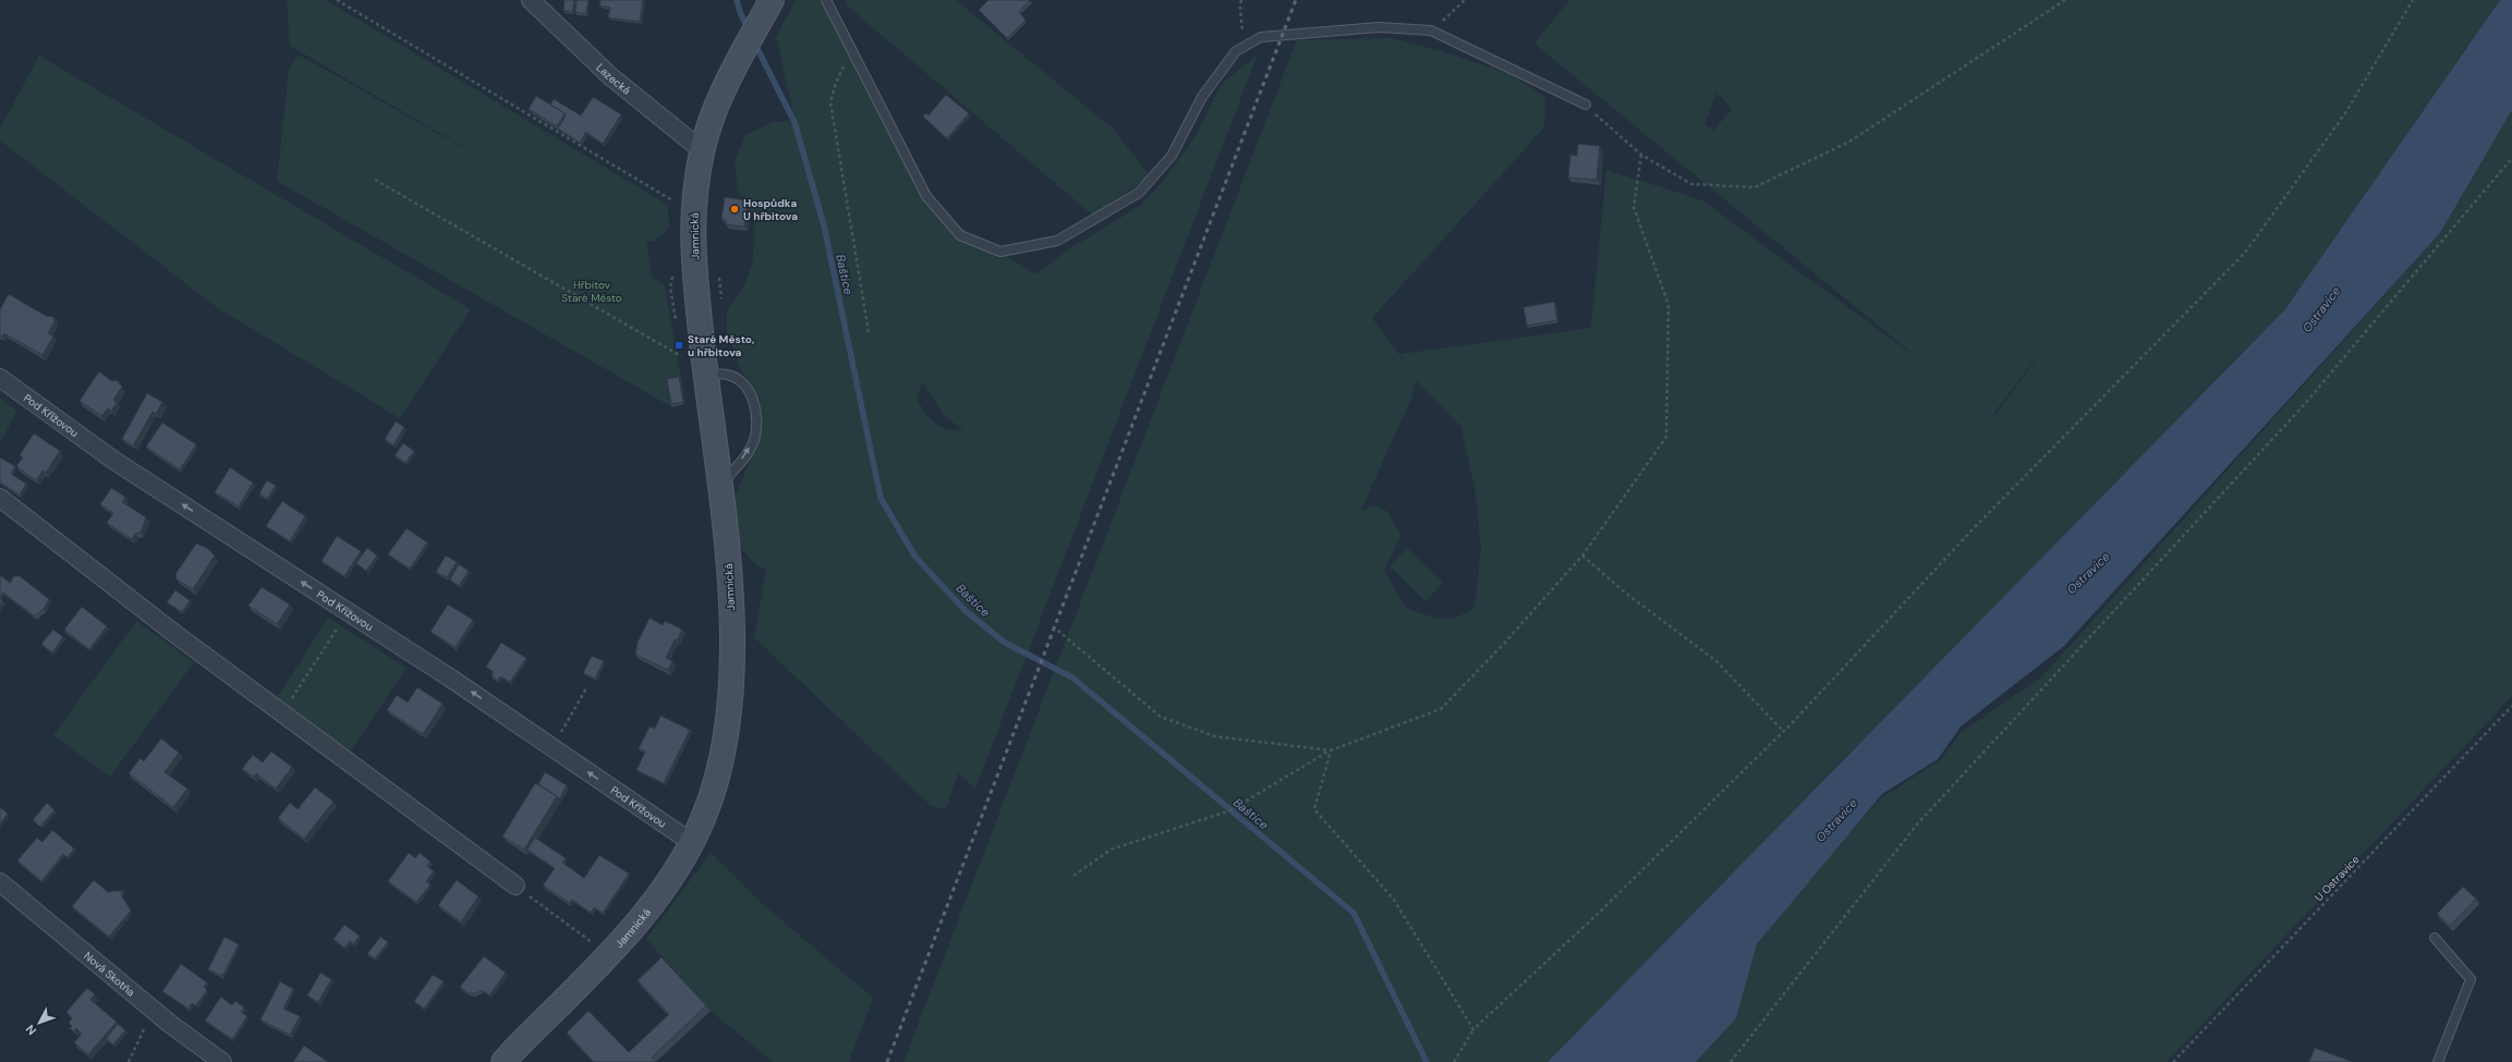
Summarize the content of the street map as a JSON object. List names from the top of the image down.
{
  "streets": {
    "main road": ["Jamnická"],
    "street": ["Lazecká", "Pod Křížovou", "Nová Skotňa"],
    "path": ["U Ostravice"]
  },
  "crossings": [
    ["Lazecká", "Jamnická"],
    ["Jamnická", "Pod Křížovou"]
  ],
  "water": ["Baštice", "Ostravice"],
  "parks": ["Hřbitov Staré Město"],
  "places": {
    "other": ["Hospůdka U hřbitova"],
    "transit": ["Staré Město, u hřbitova"]
  },
  "north": "bottom left"
}
